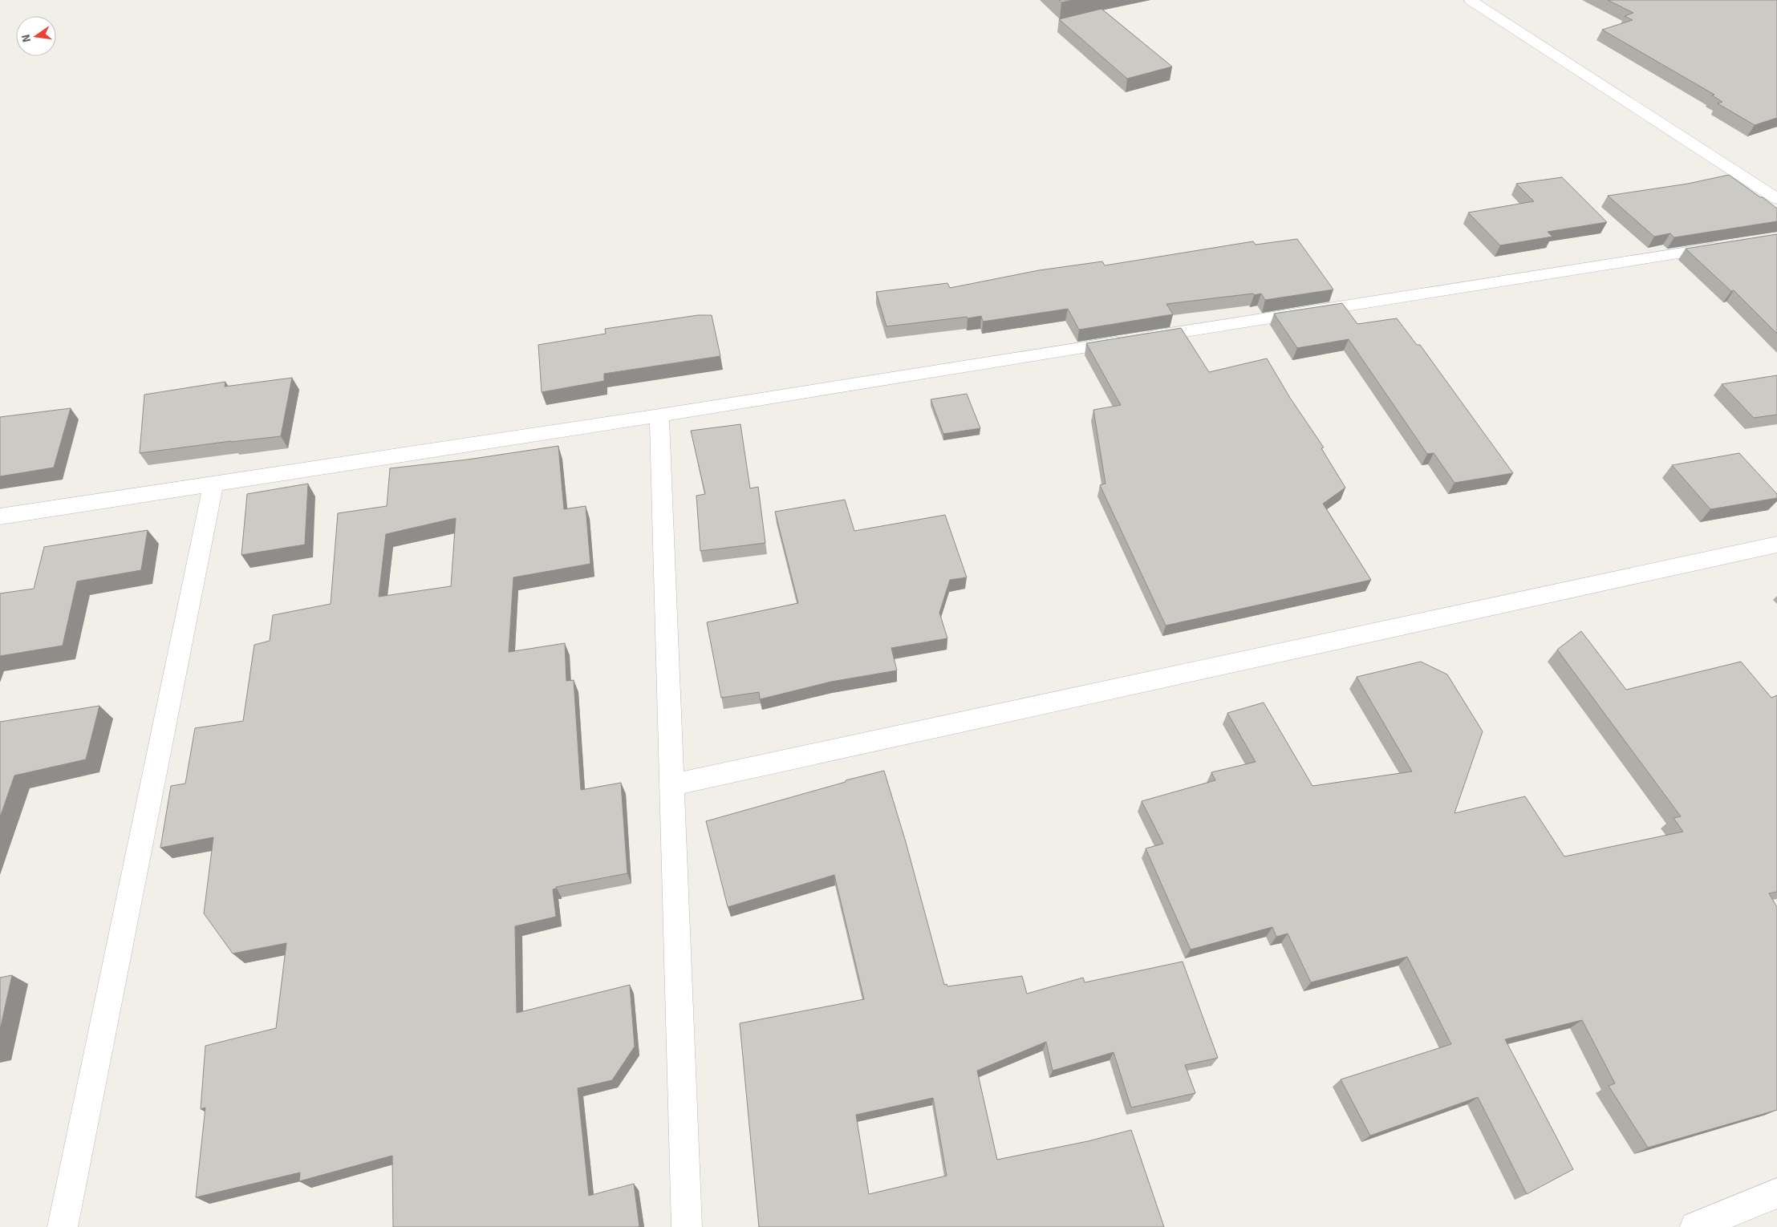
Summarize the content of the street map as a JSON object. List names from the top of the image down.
{
  "north": "left"
}
